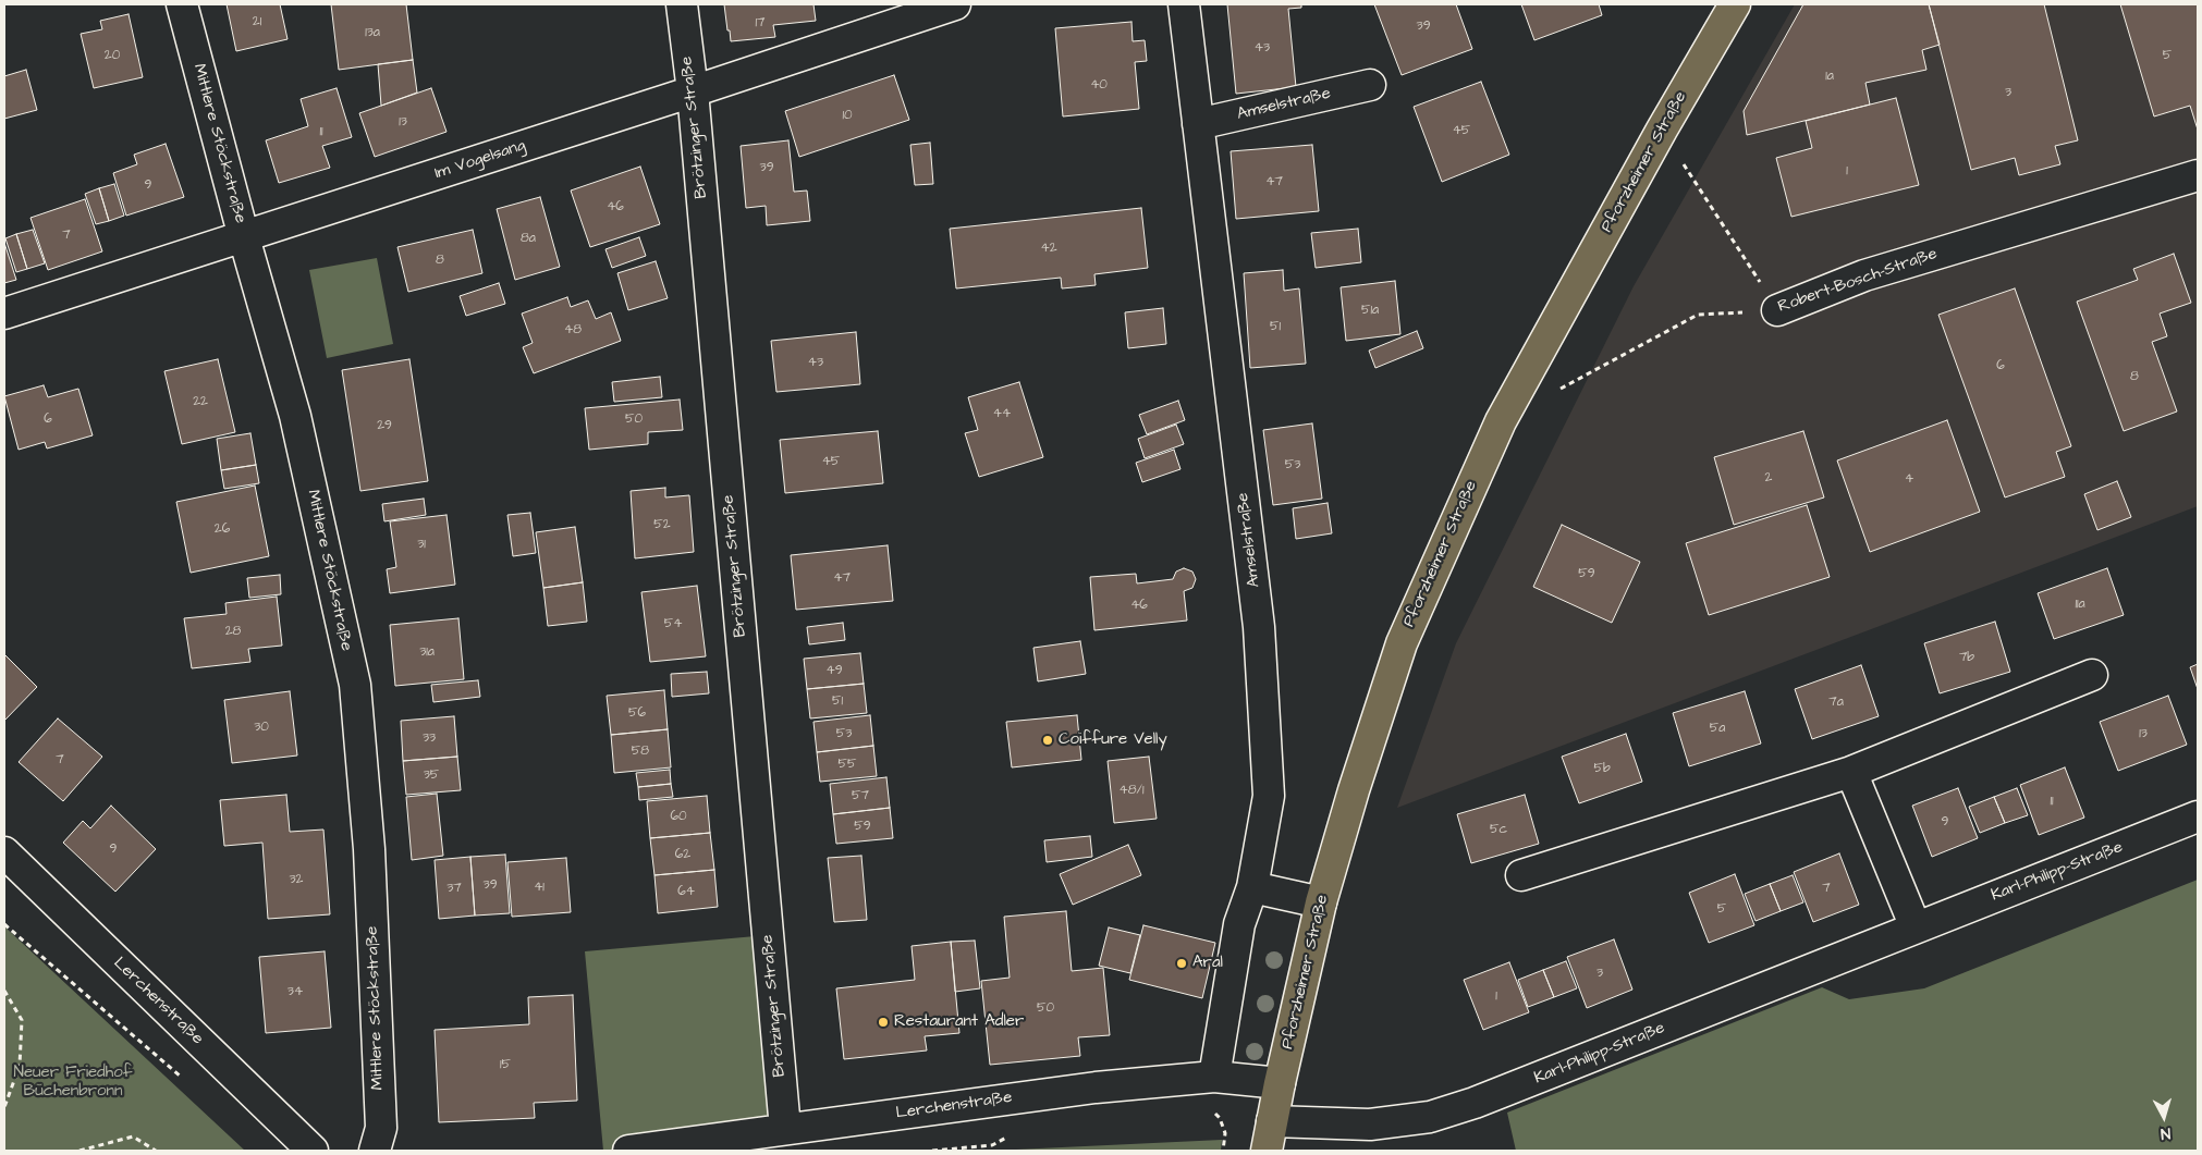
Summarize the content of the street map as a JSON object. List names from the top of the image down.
{
  "streets": {
    "main road": ["Pforzheimer Straße"],
    "street": [
      "Amselstraße",
      "Brötzinger Straße",
      "Mittlere Stöckstraße",
      "Im Vogelsang",
      "Robert-Bosch-Straße",
      "Karl-Philipp-Straße",
      "Lerchenstraße"
    ]
  },
  "crossings": [
    ["Amselstraße", "Lerchenstraße"],
    ["Brötzinger Straße", "Im Vogelsang"],
    ["Brötzinger Straße", "Lerchenstraße"],
    ["Mittlere Stöckstraße", "Im Vogelsang"],
    ["Pforzheimer Straße", "Karl-Philipp-Straße"],
    ["Pforzheimer Straße", "Lerchenstraße"]
  ],
  "parks": ["Neuer Friedhof Büchenbronn"],
  "places": ["Coiffure Velly", "Aral", "Restaurant Adler"],
  "house_numbers": [
    "21",
    "17",
    "39",
    "13a",
    "43",
    "20",
    "5",
    "1a",
    "40",
    "3",
    "10",
    "13",
    "45",
    "11",
    "39",
    "1",
    "47",
    "9",
    "46",
    "7",
    "8a",
    "42",
    "8",
    "51a",
    "51",
    "48",
    "43",
    "6",
    "8",
    "22",
    "44",
    "6",
    "50",
    "29",
    "45",
    "53",
    "2",
    "4",
    "52",
    "26",
    "31",
    "59",
    "47",
    "11a",
    "46",
    "54",
    "28",
    "31a",
    "7b",
    "49",
    "51",
    "7a",
    "56",
    "30",
    "5a",
    "53",
    "13",
    "33",
    "58",
    "7",
    "55",
    "5b",
    "35",
    "48/1",
    "57",
    "11",
    "60",
    "9",
    "59",
    "5c",
    "9",
    "62",
    "32",
    "39",
    "41",
    "37",
    "7",
    "64",
    "5",
    "3",
    "34",
    "1",
    "50",
    "15"
  ],
  "north": "bottom"
}
